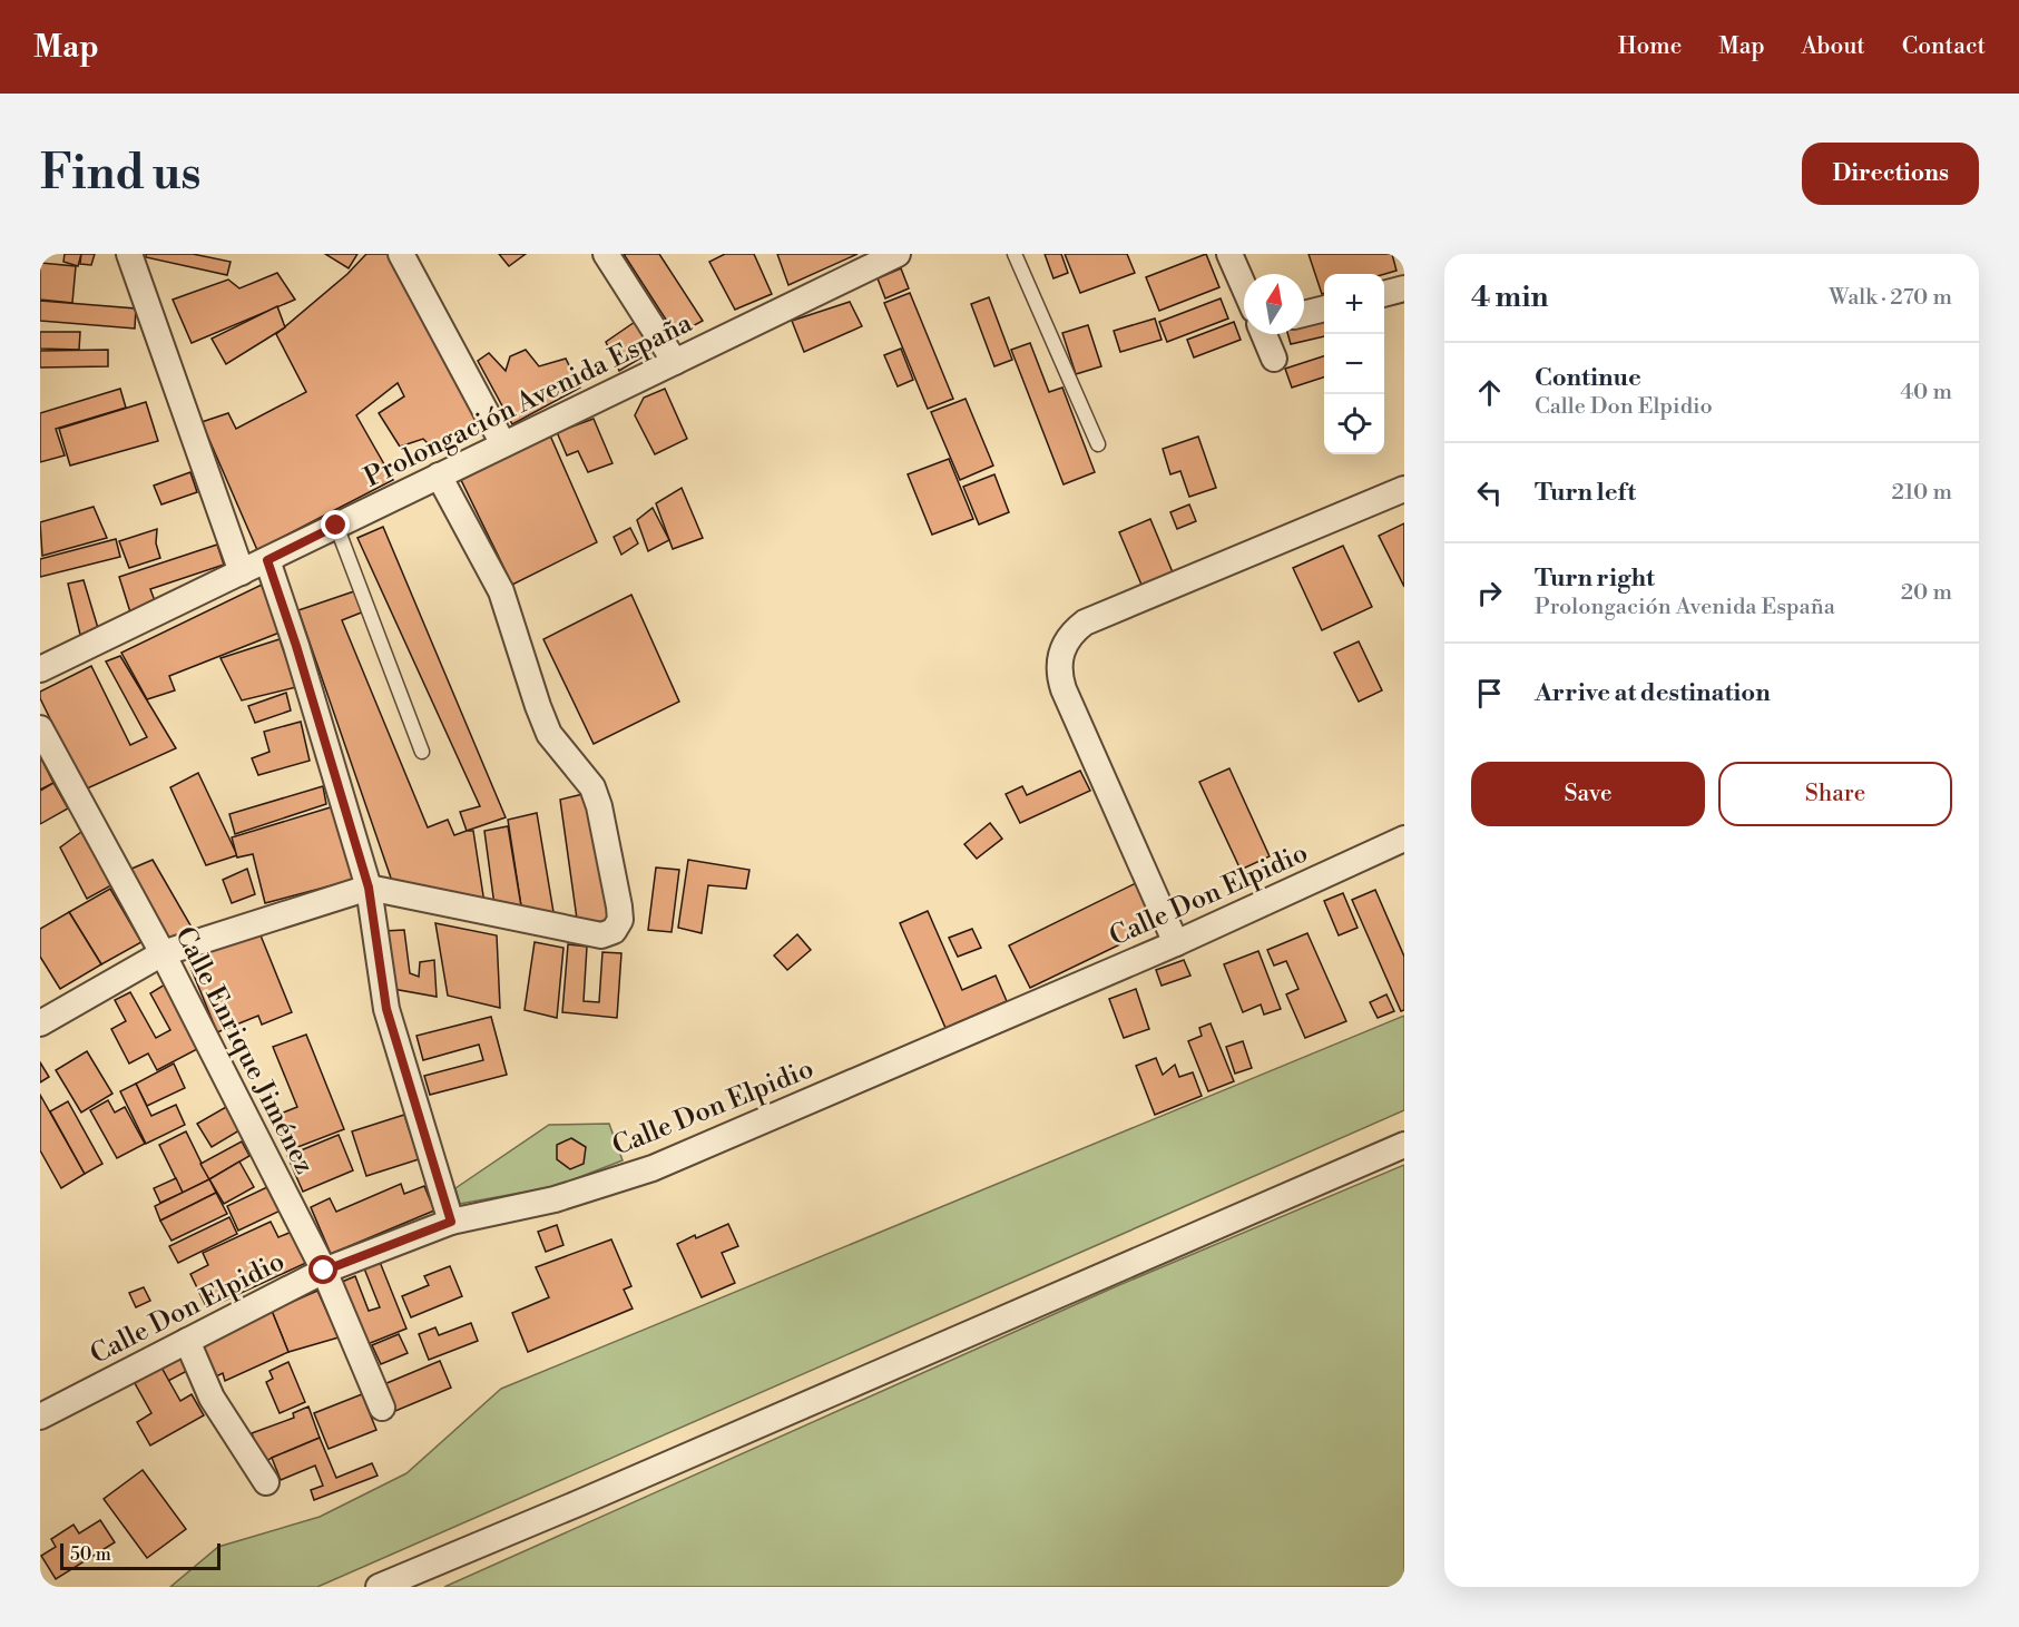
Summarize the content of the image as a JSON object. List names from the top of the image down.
{
  "streets": {
    "street": ["Prolongación Avenida España", "Calle Don Elpidio", "Calle Enrique Jiménez"]
  },
  "crossings": [
    ["Calle Don Elpidio", "Calle Enrique Jiménez"]
  ],
  "scale_bar": "50 m",
  "north": "top",
  "page": {
    "header": "Map",
    "nav": [
      "Home",
      "Map",
      "About",
      "Contact"
    ],
    "buttons": [
      "Directions",
      ["Save", "Share"]
    ],
    "title": "Find us",
    "heading": ["4 min", "Walk · 270 m"],
    "map_buttons": ["+", "−"],
    "list": [
      ["Continue", "Calle Don Elpidio", "40 m"],
      ["Turn left", "210 m"],
      ["Turn right", "Prolongación Avenida España", "20 m"],
      "Arrive at destination"
    ],
    "scale": "50 m"
  }
}
